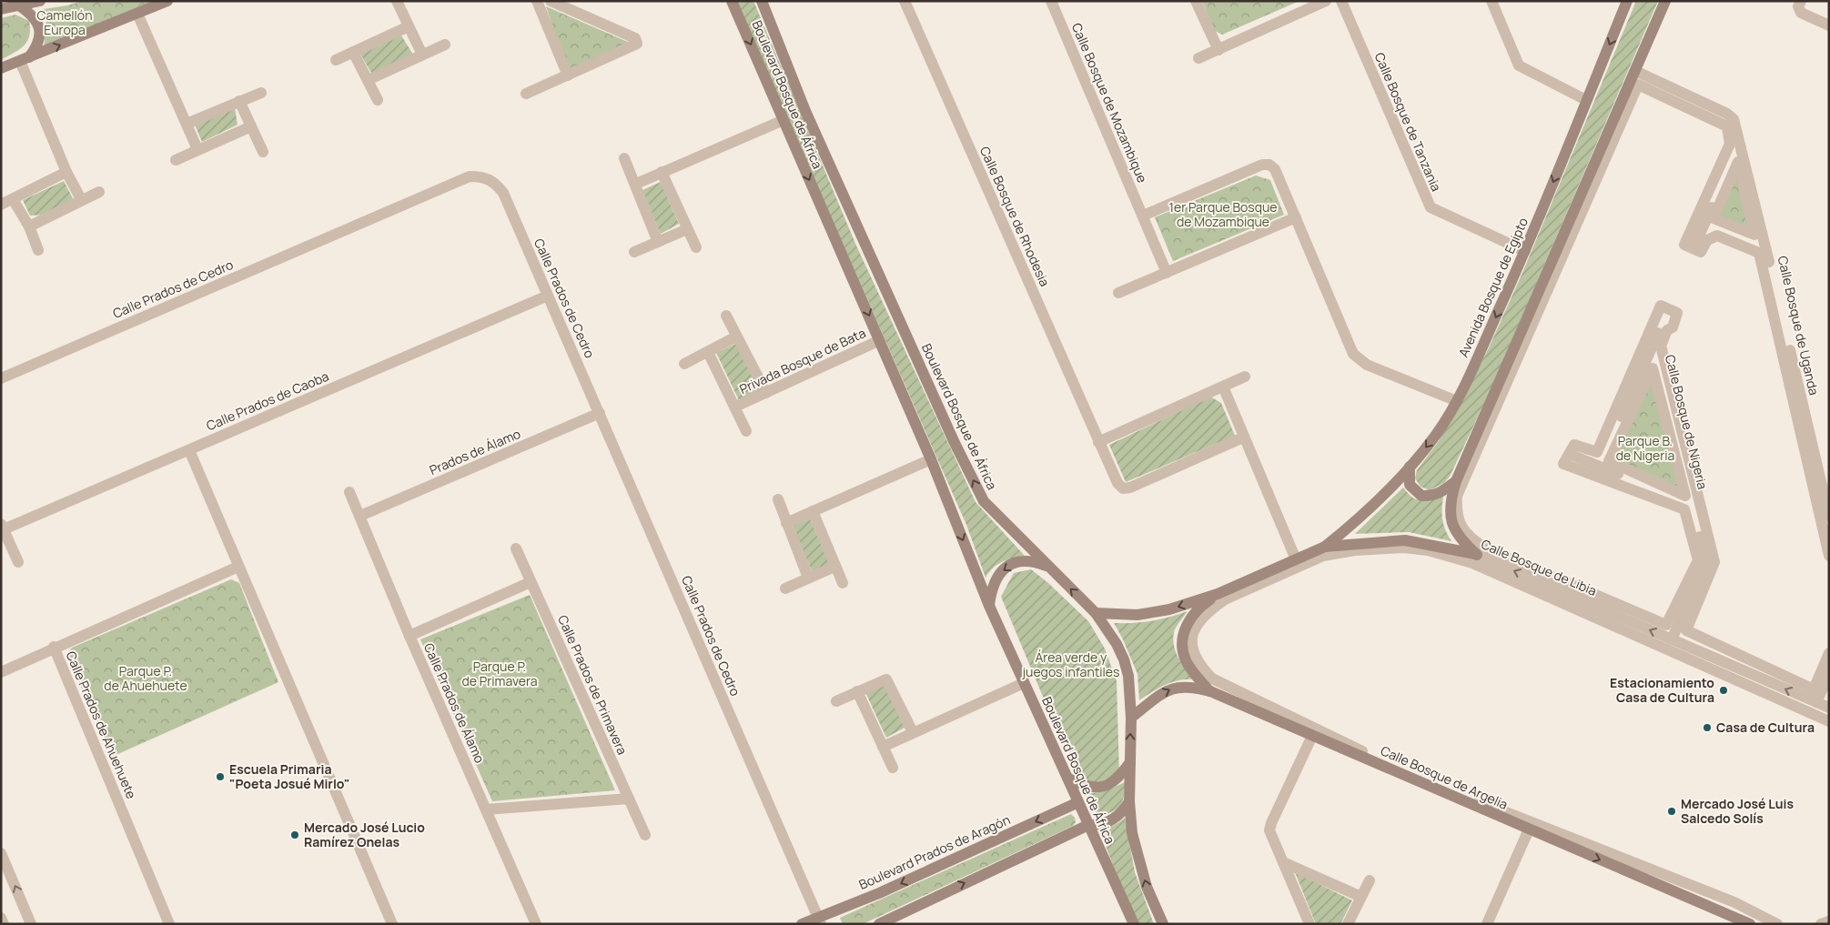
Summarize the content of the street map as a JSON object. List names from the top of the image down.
{
  "streets": {
    "street": [
      "Boulevard Bosque de África",
      "Calle Bosque de Mozambique",
      "Calle Bosque de Tanzania",
      "Calle Bosque de Rhodesia",
      "Avenida Bosque de Egipto",
      "Calle Prados de Cedro",
      "Calle Bosque de Uganda",
      "Privada Bosque de Bata",
      "Calle Prados de Caoba",
      "Calle Bosque de Nigeria",
      "Prados de Álamo",
      "Calle Bosque de Libia",
      "Calle Prados de Primavera",
      "Calle Prados de Álamo",
      "Calle Prados de Ahuehuete",
      "Calle Bosque de Argelia",
      "Boulevard Prados de Aragón"
    ]
  },
  "crossings": [
    ["Boulevard Bosque de África", "Privada Bosque de Bata"],
    ["Boulevard Bosque de África", "Calle Bosque de Libia"],
    ["Boulevard Bosque de África", "Calle Bosque de Argelia"],
    ["Boulevard Bosque de África", "Boulevard Prados de Aragón"],
    ["Calle Bosque de Tanzania", "Avenida Bosque de Egipto"],
    ["Avenida Bosque de Egipto", "Calle Bosque de Libia"],
    ["Calle Prados de Cedro", "Calle Prados de Caoba"],
    ["Calle Prados de Cedro", "Prados de Álamo"],
    ["Calle Prados de Cedro", "Boulevard Prados de Aragón"],
    ["Calle Bosque de Nigeria", "Calle Bosque de Libia"],
    ["Prados de Álamo", "Calle Prados de Álamo"]
  ],
  "one_way": ["Calle Bosque de Libia", "Calle Bosque de Argelia"],
  "parks": [
    "Camellón Europa",
    "1er Parque Bosque de Mozambique",
    "Parque B. de Nigeria",
    "Área verde y juegos infantiles",
    "Parque P. de Primavera",
    "Parque P. de Ahuehuete"
  ],
  "places": [
    "Estacionamiento Casa de Cultura",
    "Casa de Cultura",
    "Escuela Primaria \"Poeta Josué Mirlo\"",
    "Mercado José Luis Salcedo Solís",
    "Mercado José Lucio Ramírez Onelas"
  ]
}
